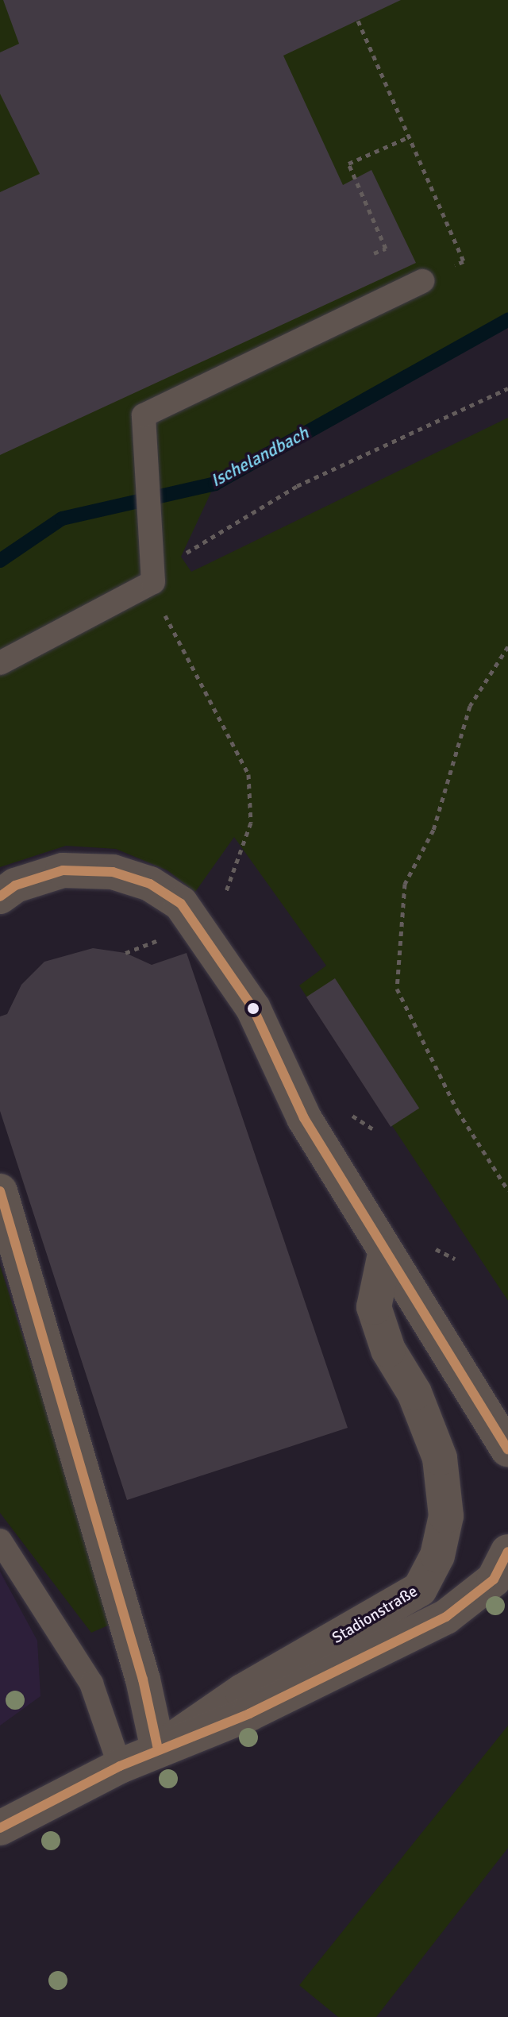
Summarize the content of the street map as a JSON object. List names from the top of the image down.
{
  "streets": {
    "street": ["Stadionstraße"]
  },
  "water": ["Ischelandbach"]
}
